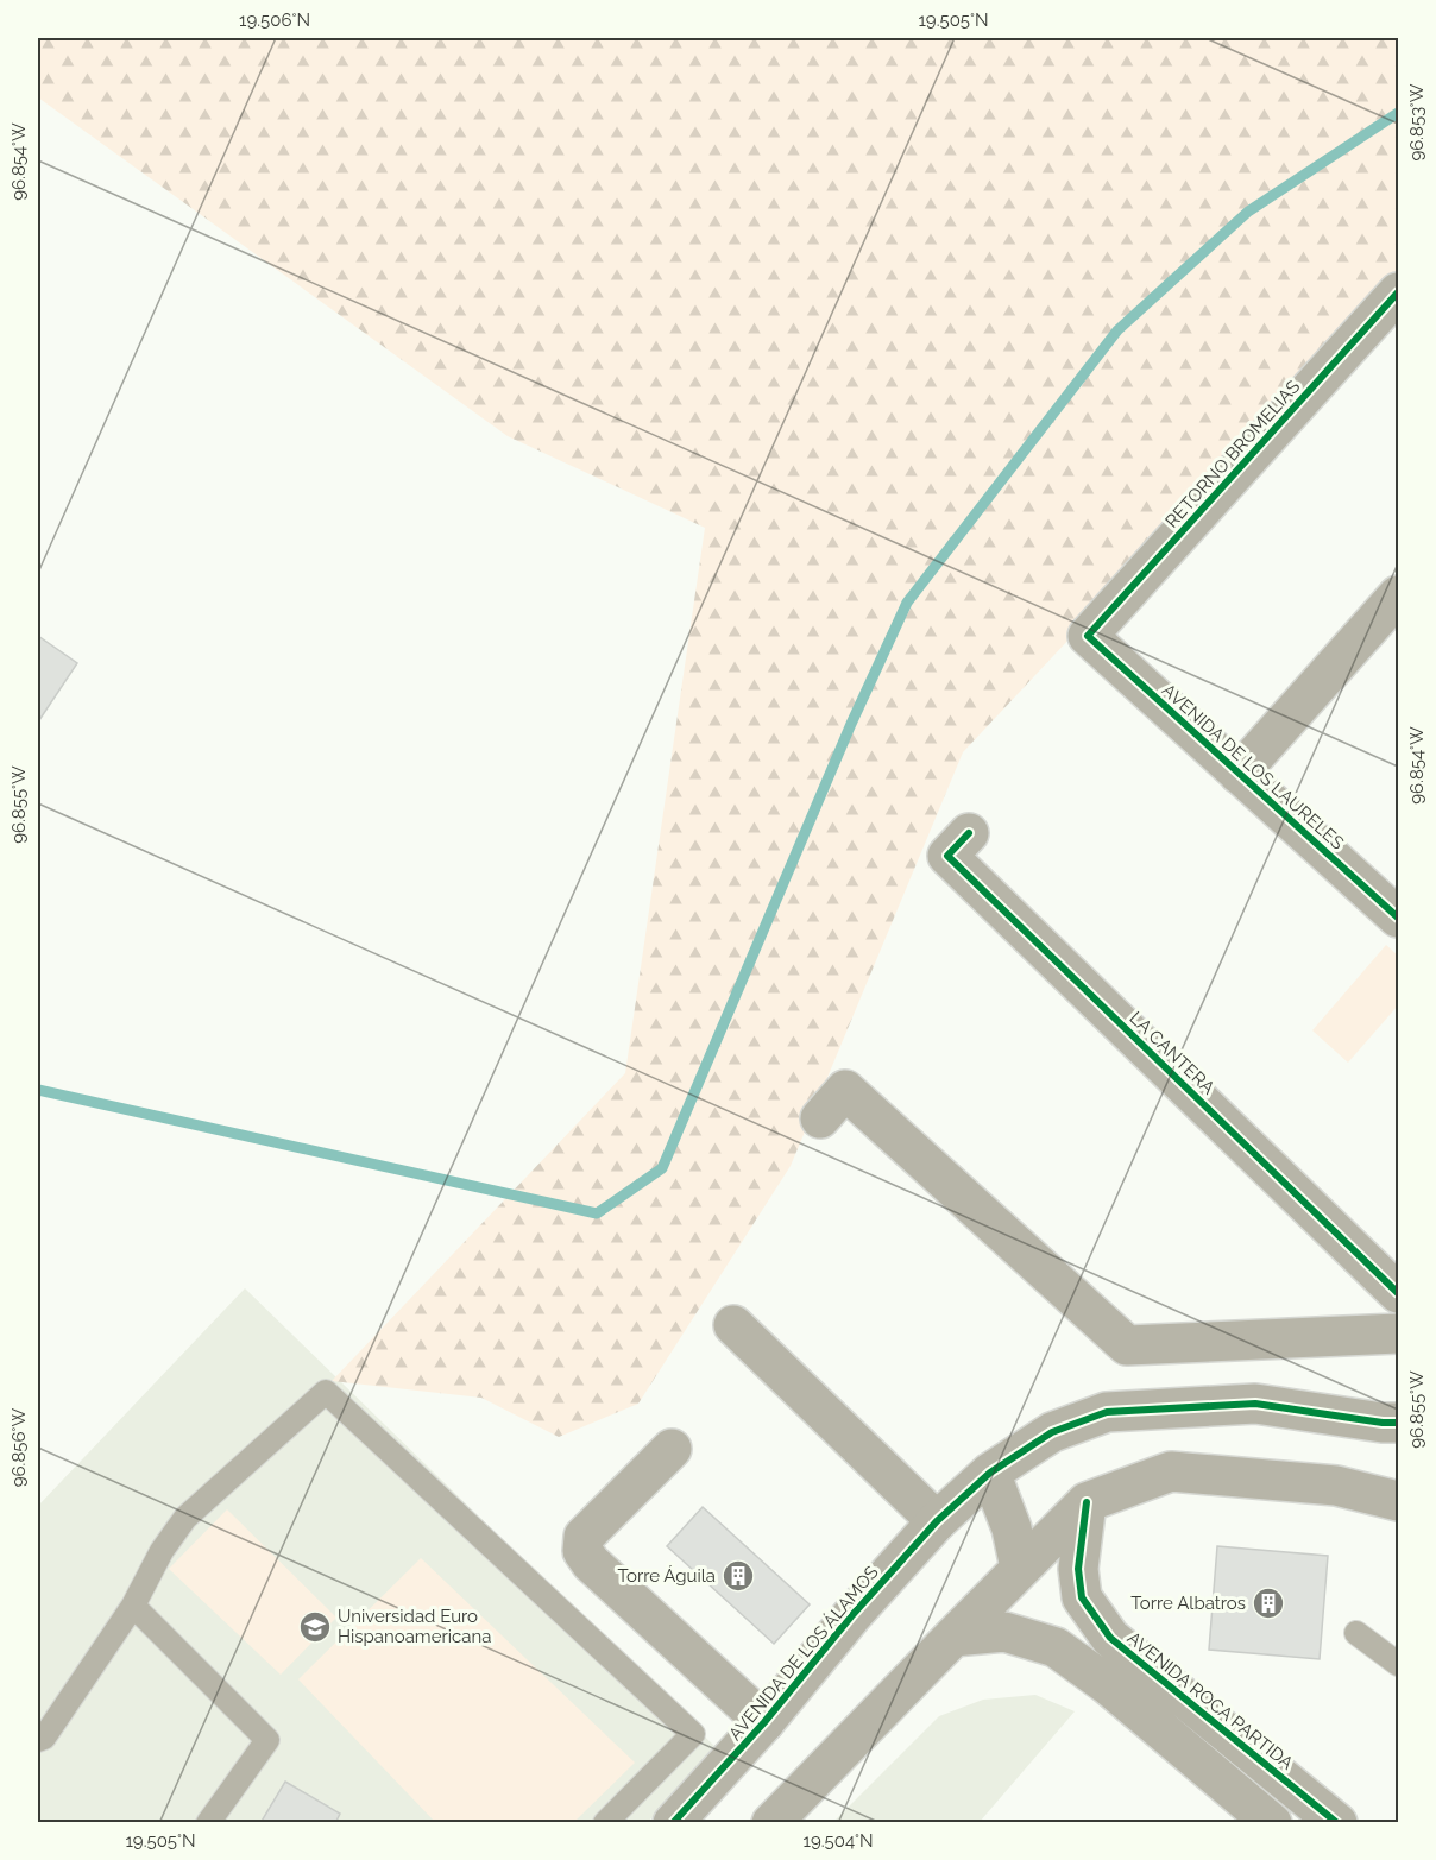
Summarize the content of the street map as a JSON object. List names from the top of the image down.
{
  "streets": {
    "street": [
      "RETORNO BROMELIAS",
      "AVENIDA DE LOS LAURELES",
      "LA CANTERA",
      "AVENIDA DE LOS ÁLAMOS",
      "AVENIDA ROCA PARTIDA"
    ]
  },
  "crossings": [
    ["RETORNO BROMELIAS", "AVENIDA DE LOS LAURELES"]
  ],
  "places": {
    "building": ["Torre Águila", "Torre Albatros"],
    "school or university": ["Universidad Euro Hispanoamericana"]
  },
  "coordinates": [
    "19.506°N",
    "19.505°N",
    "96.853°W",
    "96.854°W",
    "96.855°W",
    "96.856°W",
    "19.504°N"
  ]
}
